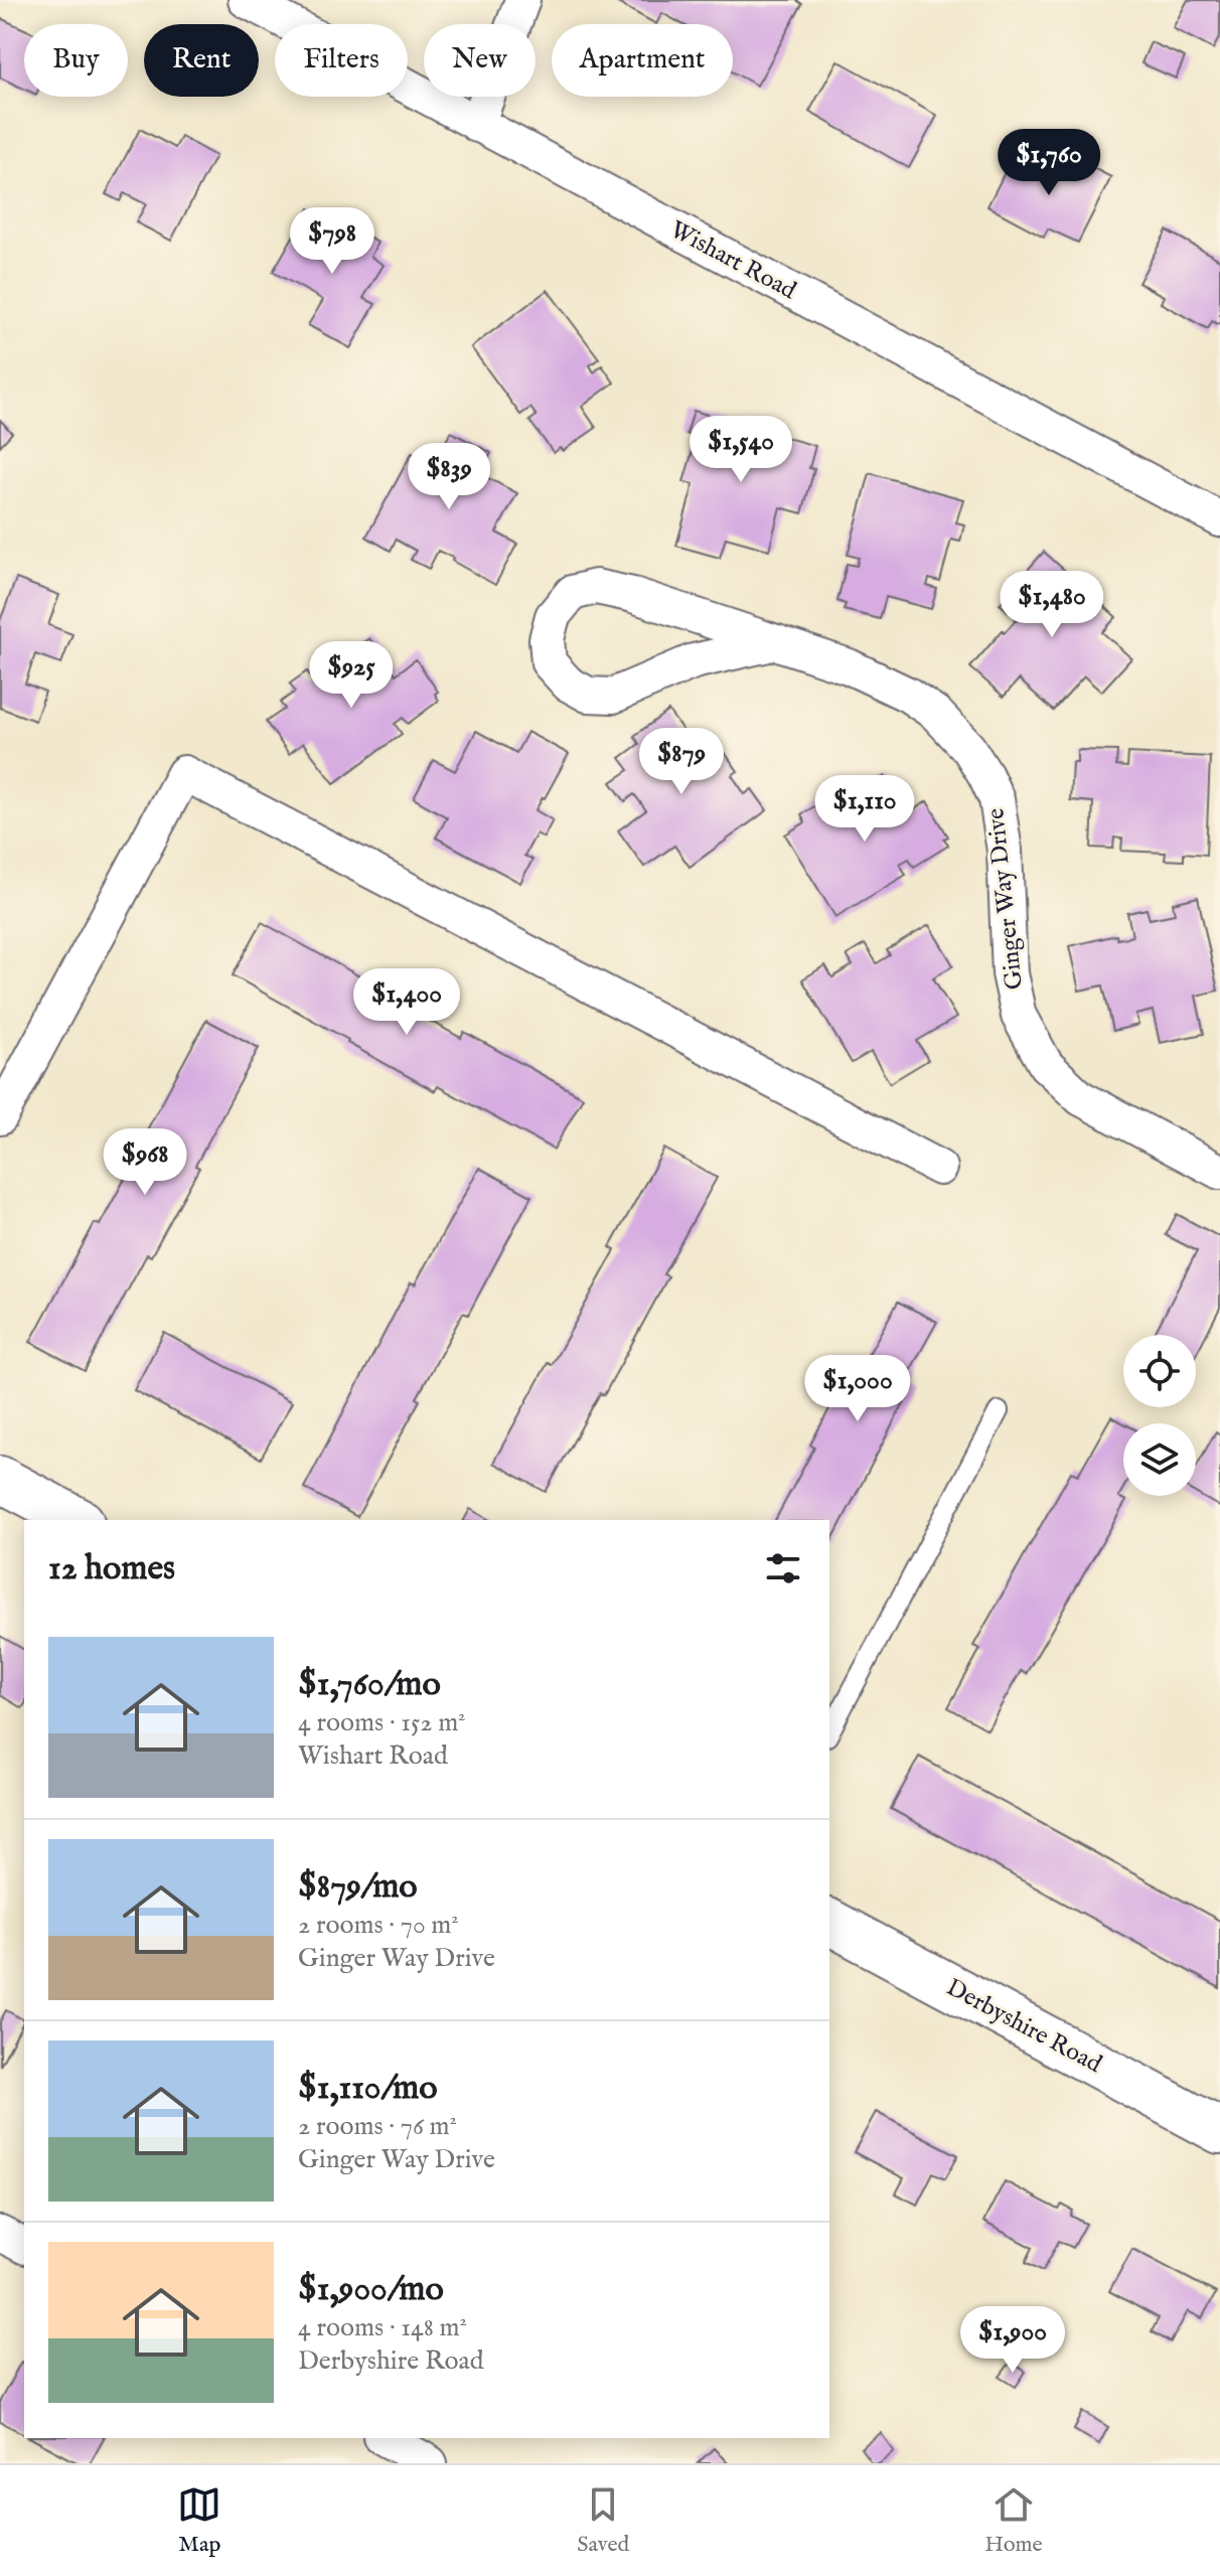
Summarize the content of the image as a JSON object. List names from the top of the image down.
{
  "streets": {
    "street": ["Wishart Road", "Ginger Way Drive", "Derbyshire Road"]
  },
  "page": {
    "chip": [
      "Buy",
      "Rent",
      "Filters",
      "New",
      "Apartment"
    ],
    "price": [
      "$1,760",
      "$798",
      "$1,540",
      "$839",
      "$1,480",
      "$925",
      "$879",
      "$1,110",
      "$1,400",
      "$968",
      "$1,000",
      "$1,900"
    ],
    "heading": "12 homes",
    "list": [
      {
        "name": "$1,760/mo",
        "note": "4 rooms · 152 m² · Wishart Road"
      },
      {
        "name": "$879/mo",
        "note": "2 rooms · 70 m² · Ginger Way Drive"
      },
      {
        "name": "$1,110/mo",
        "note": "2 rooms · 76 m² · Ginger Way Drive"
      },
      {
        "name": "$1,900/mo",
        "note": "4 rooms · 148 m² · Derbyshire Road"
      }
    ],
    "tabs": ["Map", "Saved", "Home"]
  }
}
